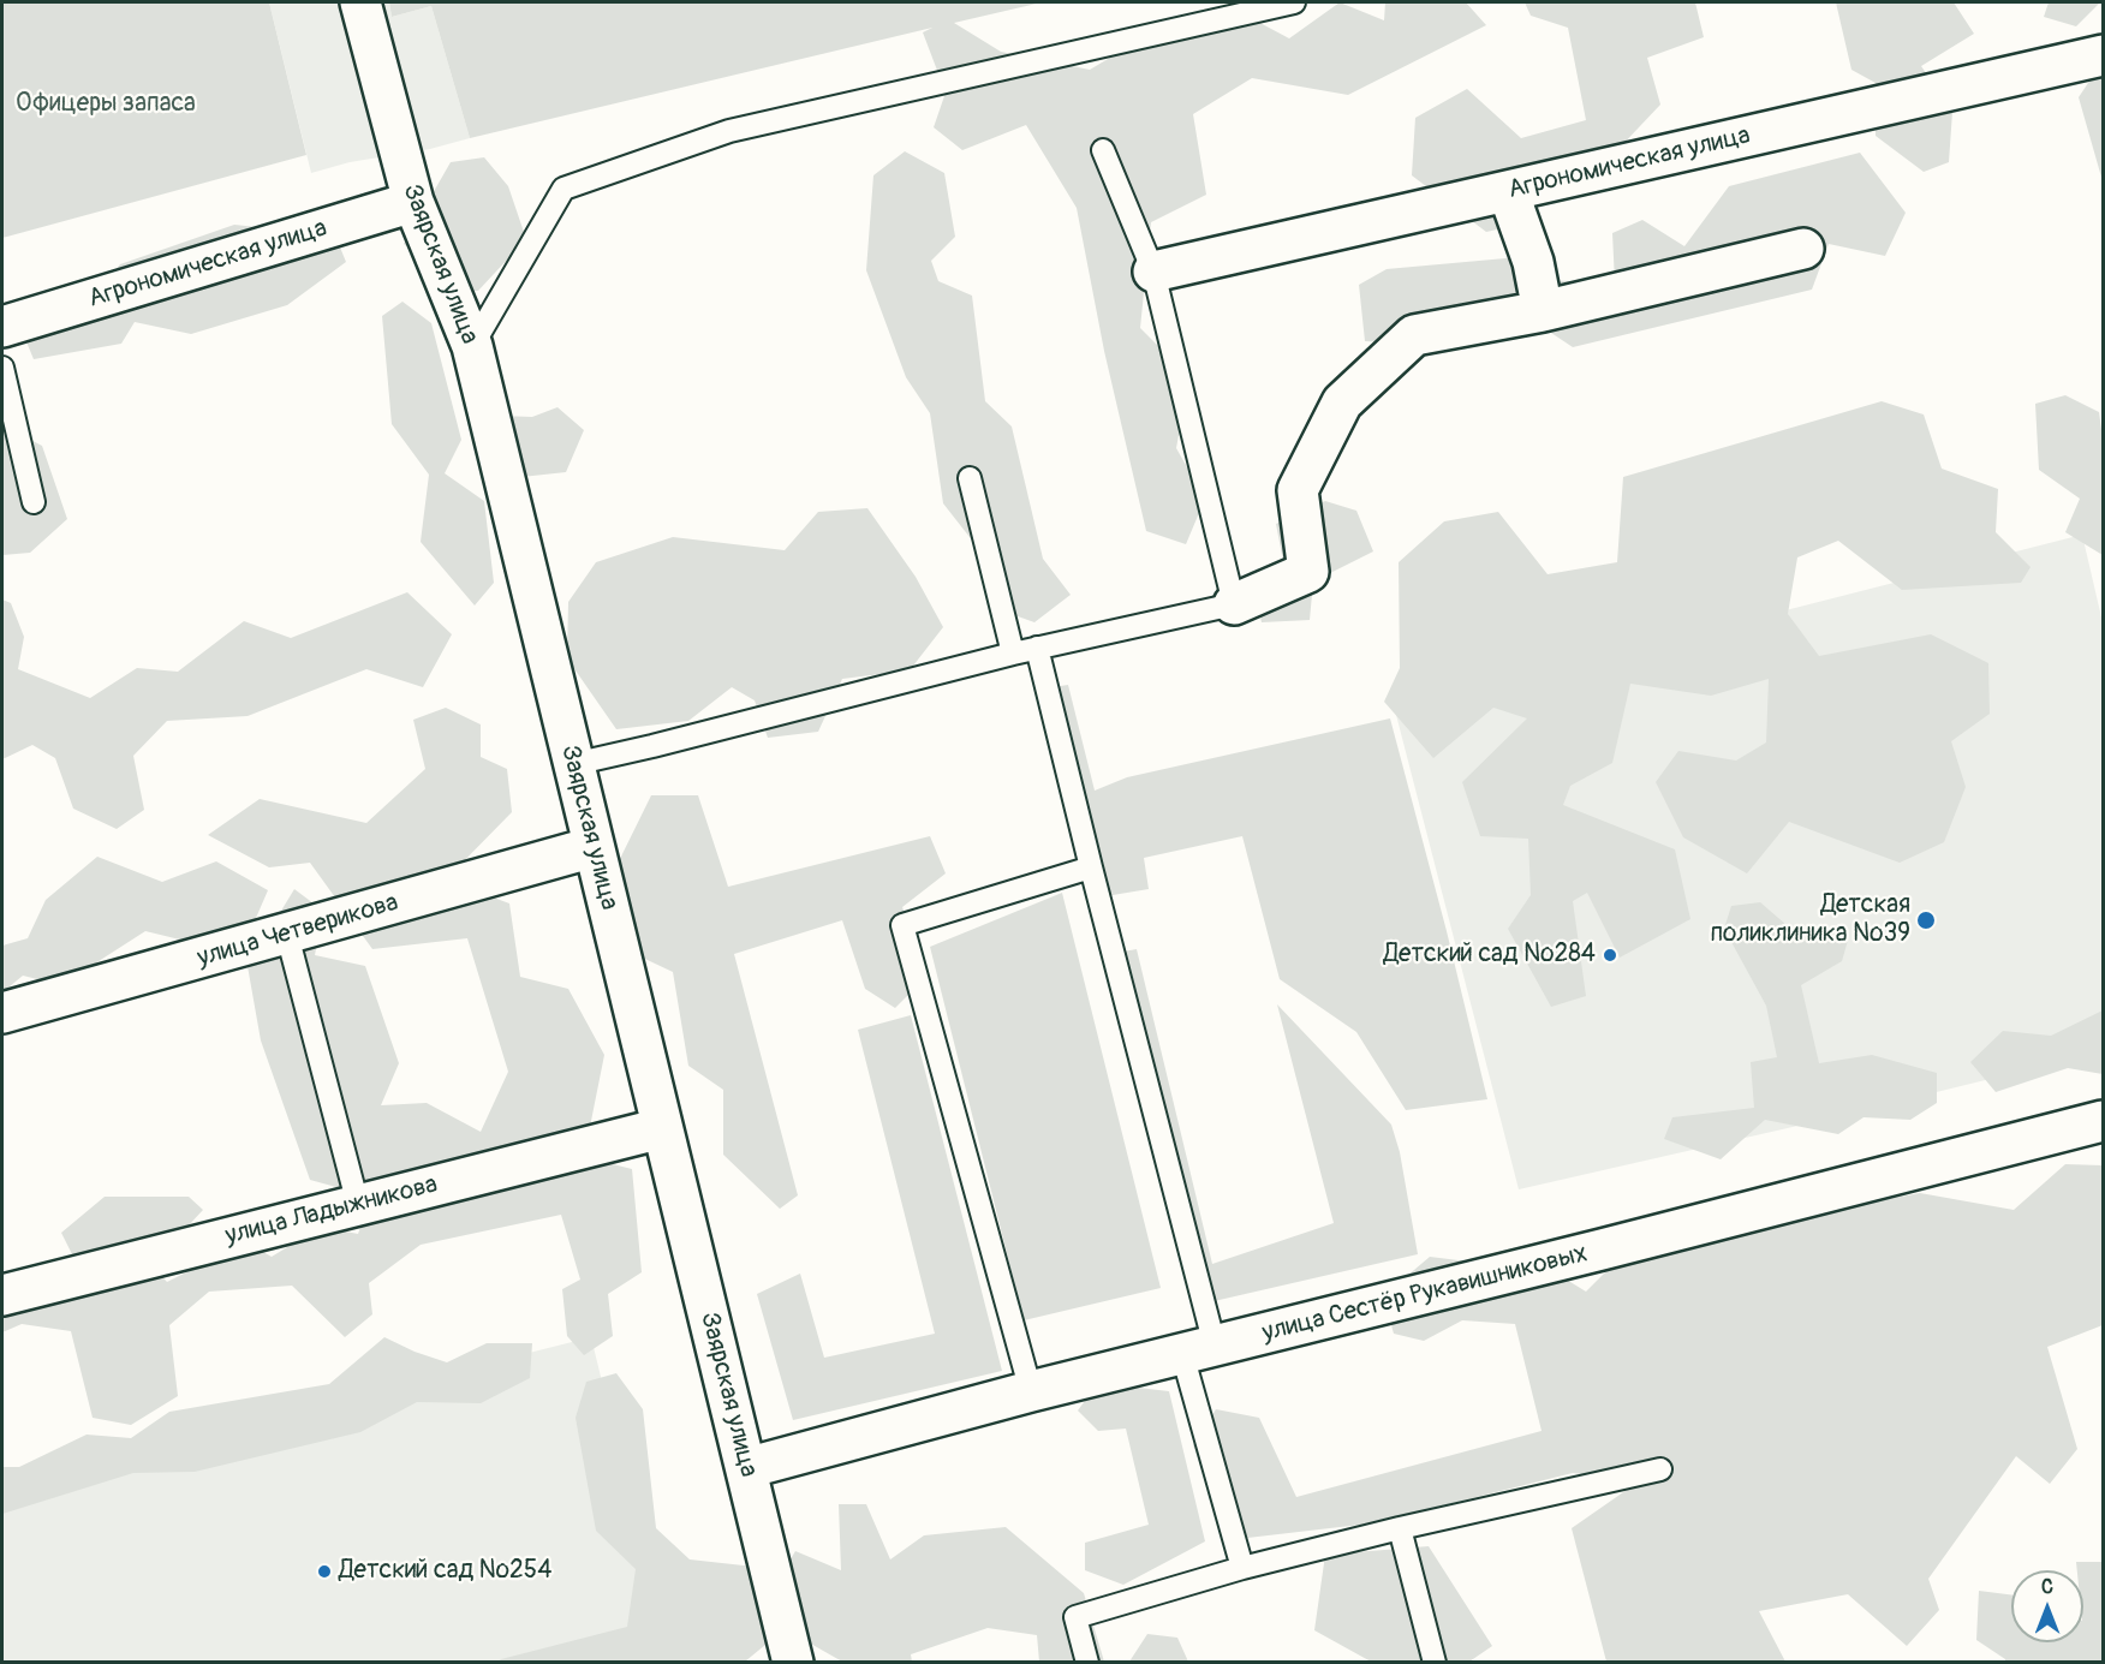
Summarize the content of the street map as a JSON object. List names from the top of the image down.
{
  "streets": {
    "street": [
      "Агрономическая улица",
      "Заярская улица",
      "улица Четверикова",
      "улица Ладыжникова",
      "улица Сестёр Рукавишниковых"
    ]
  },
  "crossings": [
    ["Агрономическая улица", "Заярская улица"],
    ["Заярская улица", "улица Четверикова"],
    ["Заярская улица", "улица Ладыжникова"],
    ["Заярская улица", "улица Сестёр Рукавишниковых"]
  ],
  "parks": ["Офицеры запаса"],
  "places": ["Детская поликлиника №39", "Детский сад №284", "Детский сад №254"],
  "north": "top"
}
